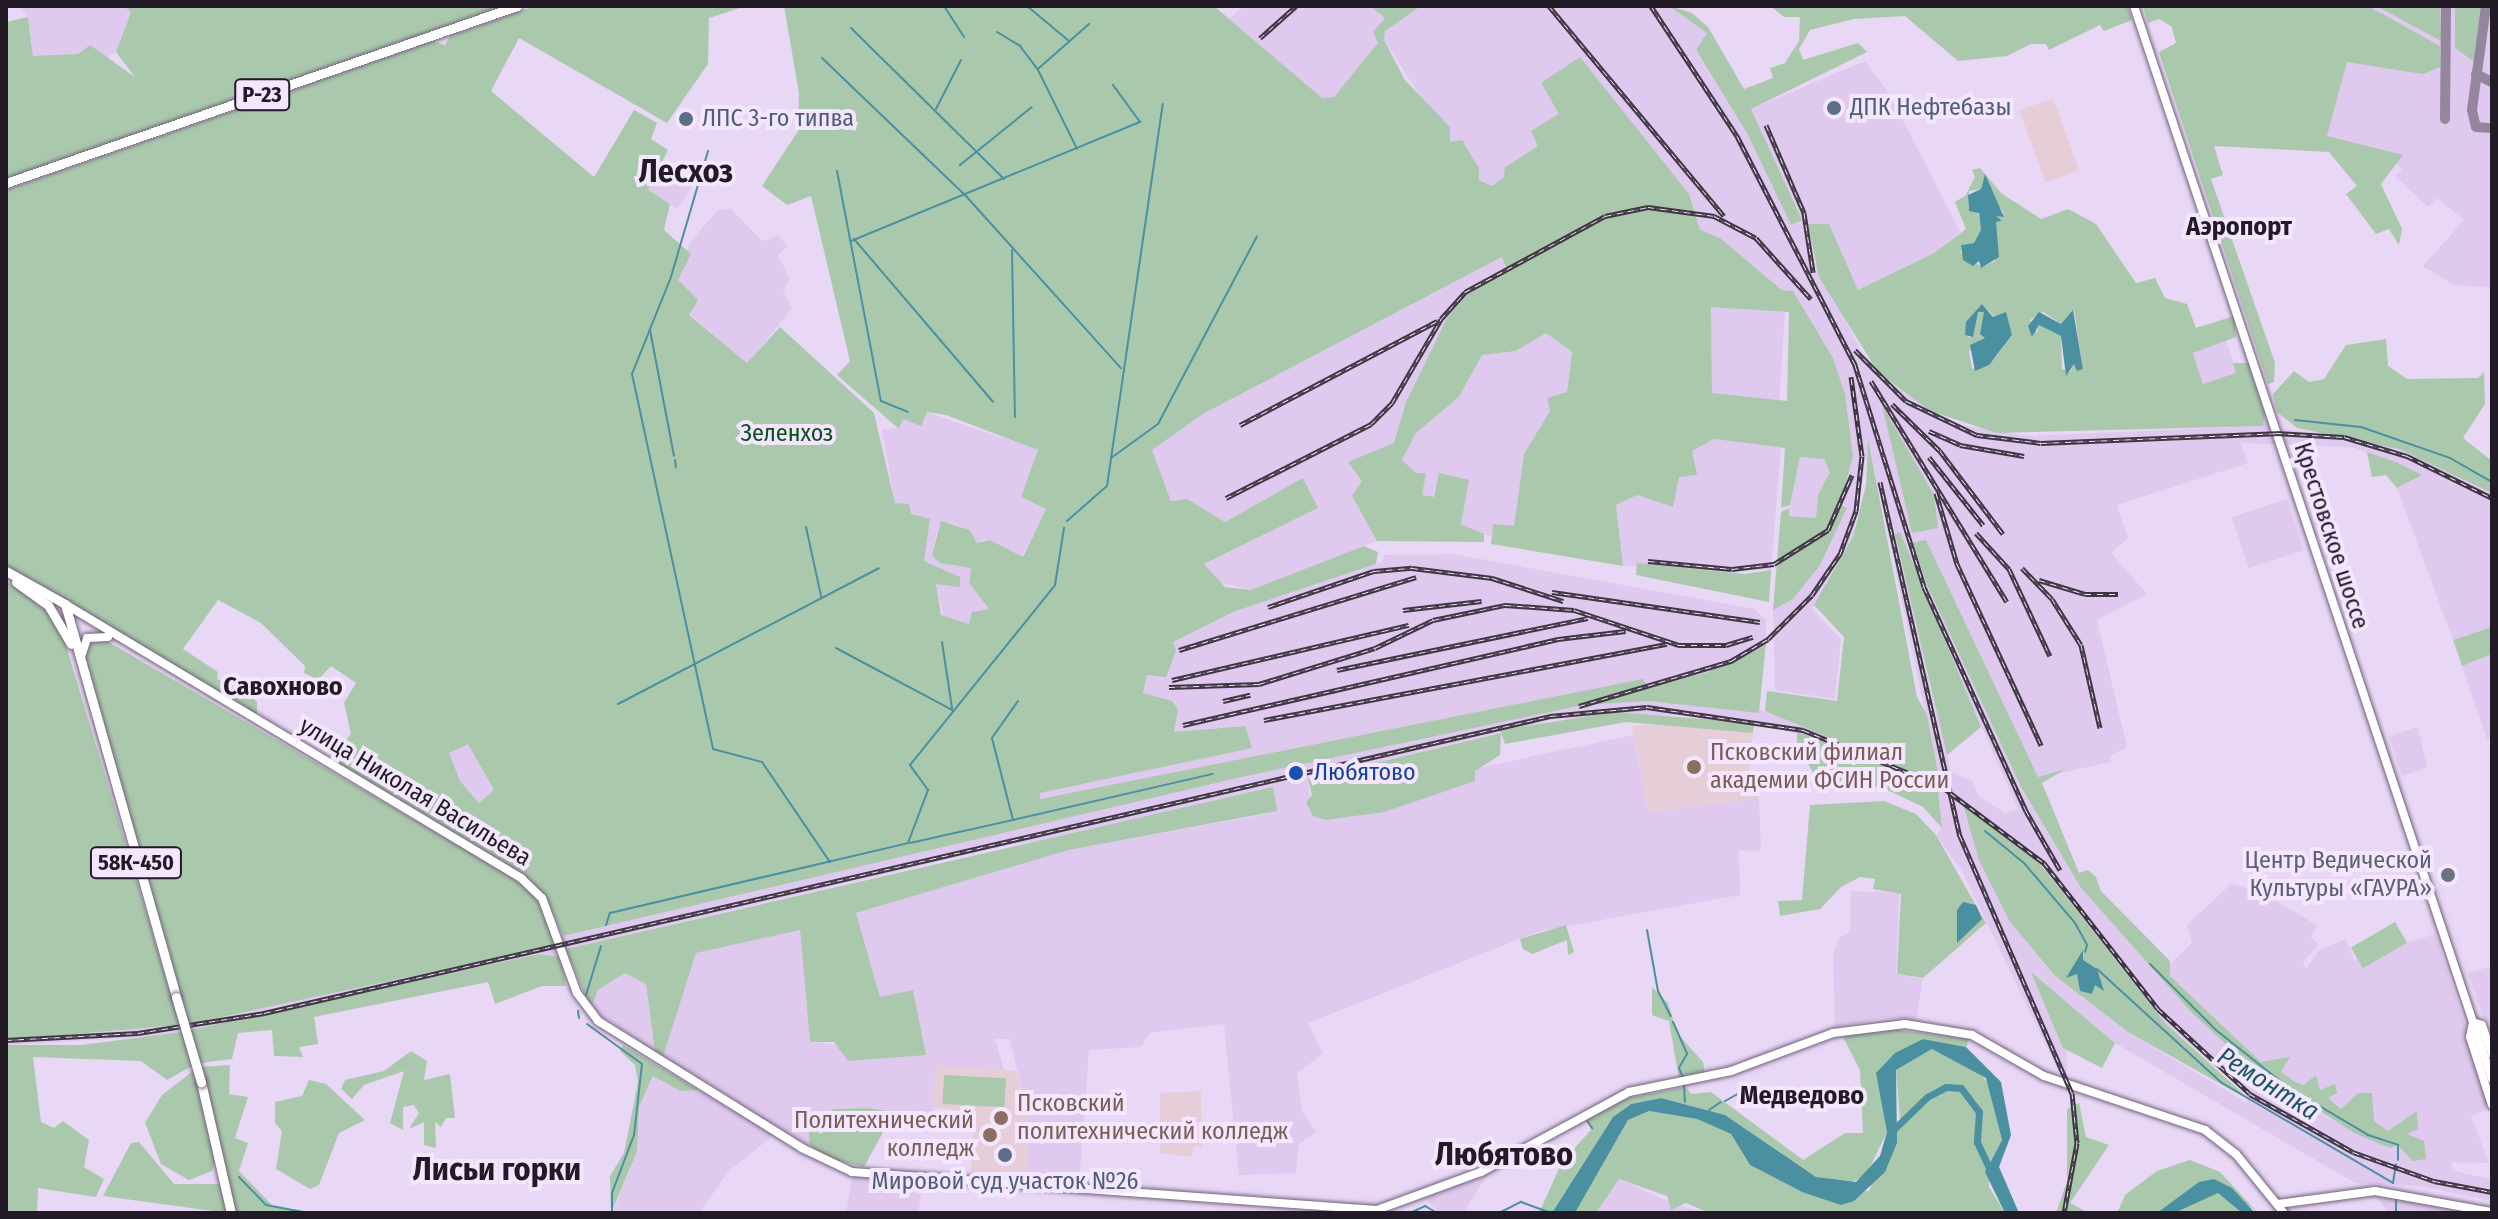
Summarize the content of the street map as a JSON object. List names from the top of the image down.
{
  "streets": {
    "highway": ["Р-23", "улица Николая Васильева", "58К-450"],
    "main road": ["Крестовское шоссе"]
  },
  "crossings": [
    ["улица Николая Васильева", "58К-450"]
  ],
  "districts": [
    "Лесхоз",
    "Аэропорт",
    "Савохново",
    "Медведово",
    "Любятово",
    "Лисьи горки"
  ],
  "water": ["Ремонтка"],
  "parks": ["Зеленхоз"],
  "places": [
    "ДПК Нефтебазы",
    "ЛПС 3-го типва",
    "Псковский филиал академии ФСИН России",
    "Любятово",
    "Центр Ведической Культуры «ГАУРА»",
    "Псковский политехнический колледж",
    "Политехнический колледж",
    "Мировой суд участок №26"
  ]
}
